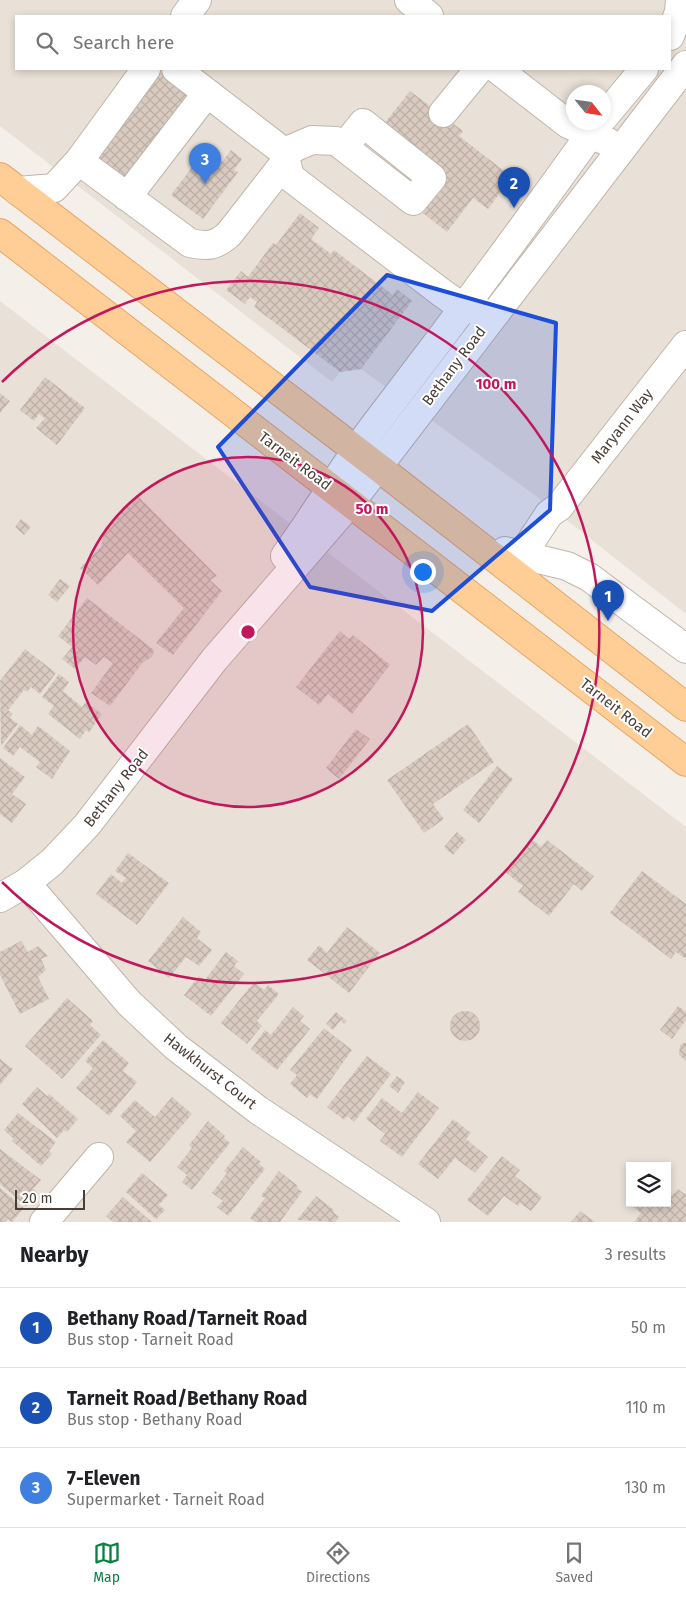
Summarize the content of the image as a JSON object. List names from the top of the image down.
{
  "streets": {
    "main road": ["Tarneit Road"],
    "street": ["Bethany Road", "Maryann Way", "Hawkhurst Court"]
  },
  "crossings": [
    ["Bethany Road", "Tarneit Road"],
    ["Bethany Road", "Hawkhurst Court"]
  ],
  "scale_bar": "20 m",
  "north": "bottom right",
  "page": {
    "search": "Search here",
    "pins": ["3", "2", "1"],
    "scale": "20 m",
    "heading": ["Nearby", "3 results"],
    "list": [
      {
        "mark": "1",
        "name": "Bethany Road/Tarneit Road",
        "note": "Bus stop · Tarneit Road",
        "value": "50 m"
      },
      {
        "mark": "2",
        "name": "Tarneit Road/Bethany Road",
        "note": "Bus stop · Bethany Road",
        "value": "110 m"
      },
      {
        "mark": "3",
        "name": "7-Eleven",
        "note": "Supermarket · Tarneit Road",
        "value": "130 m"
      }
    ],
    "nav": ["Map", "Directions", "Saved"]
  },
  "rings": ["100 m", "50 m"]
}
